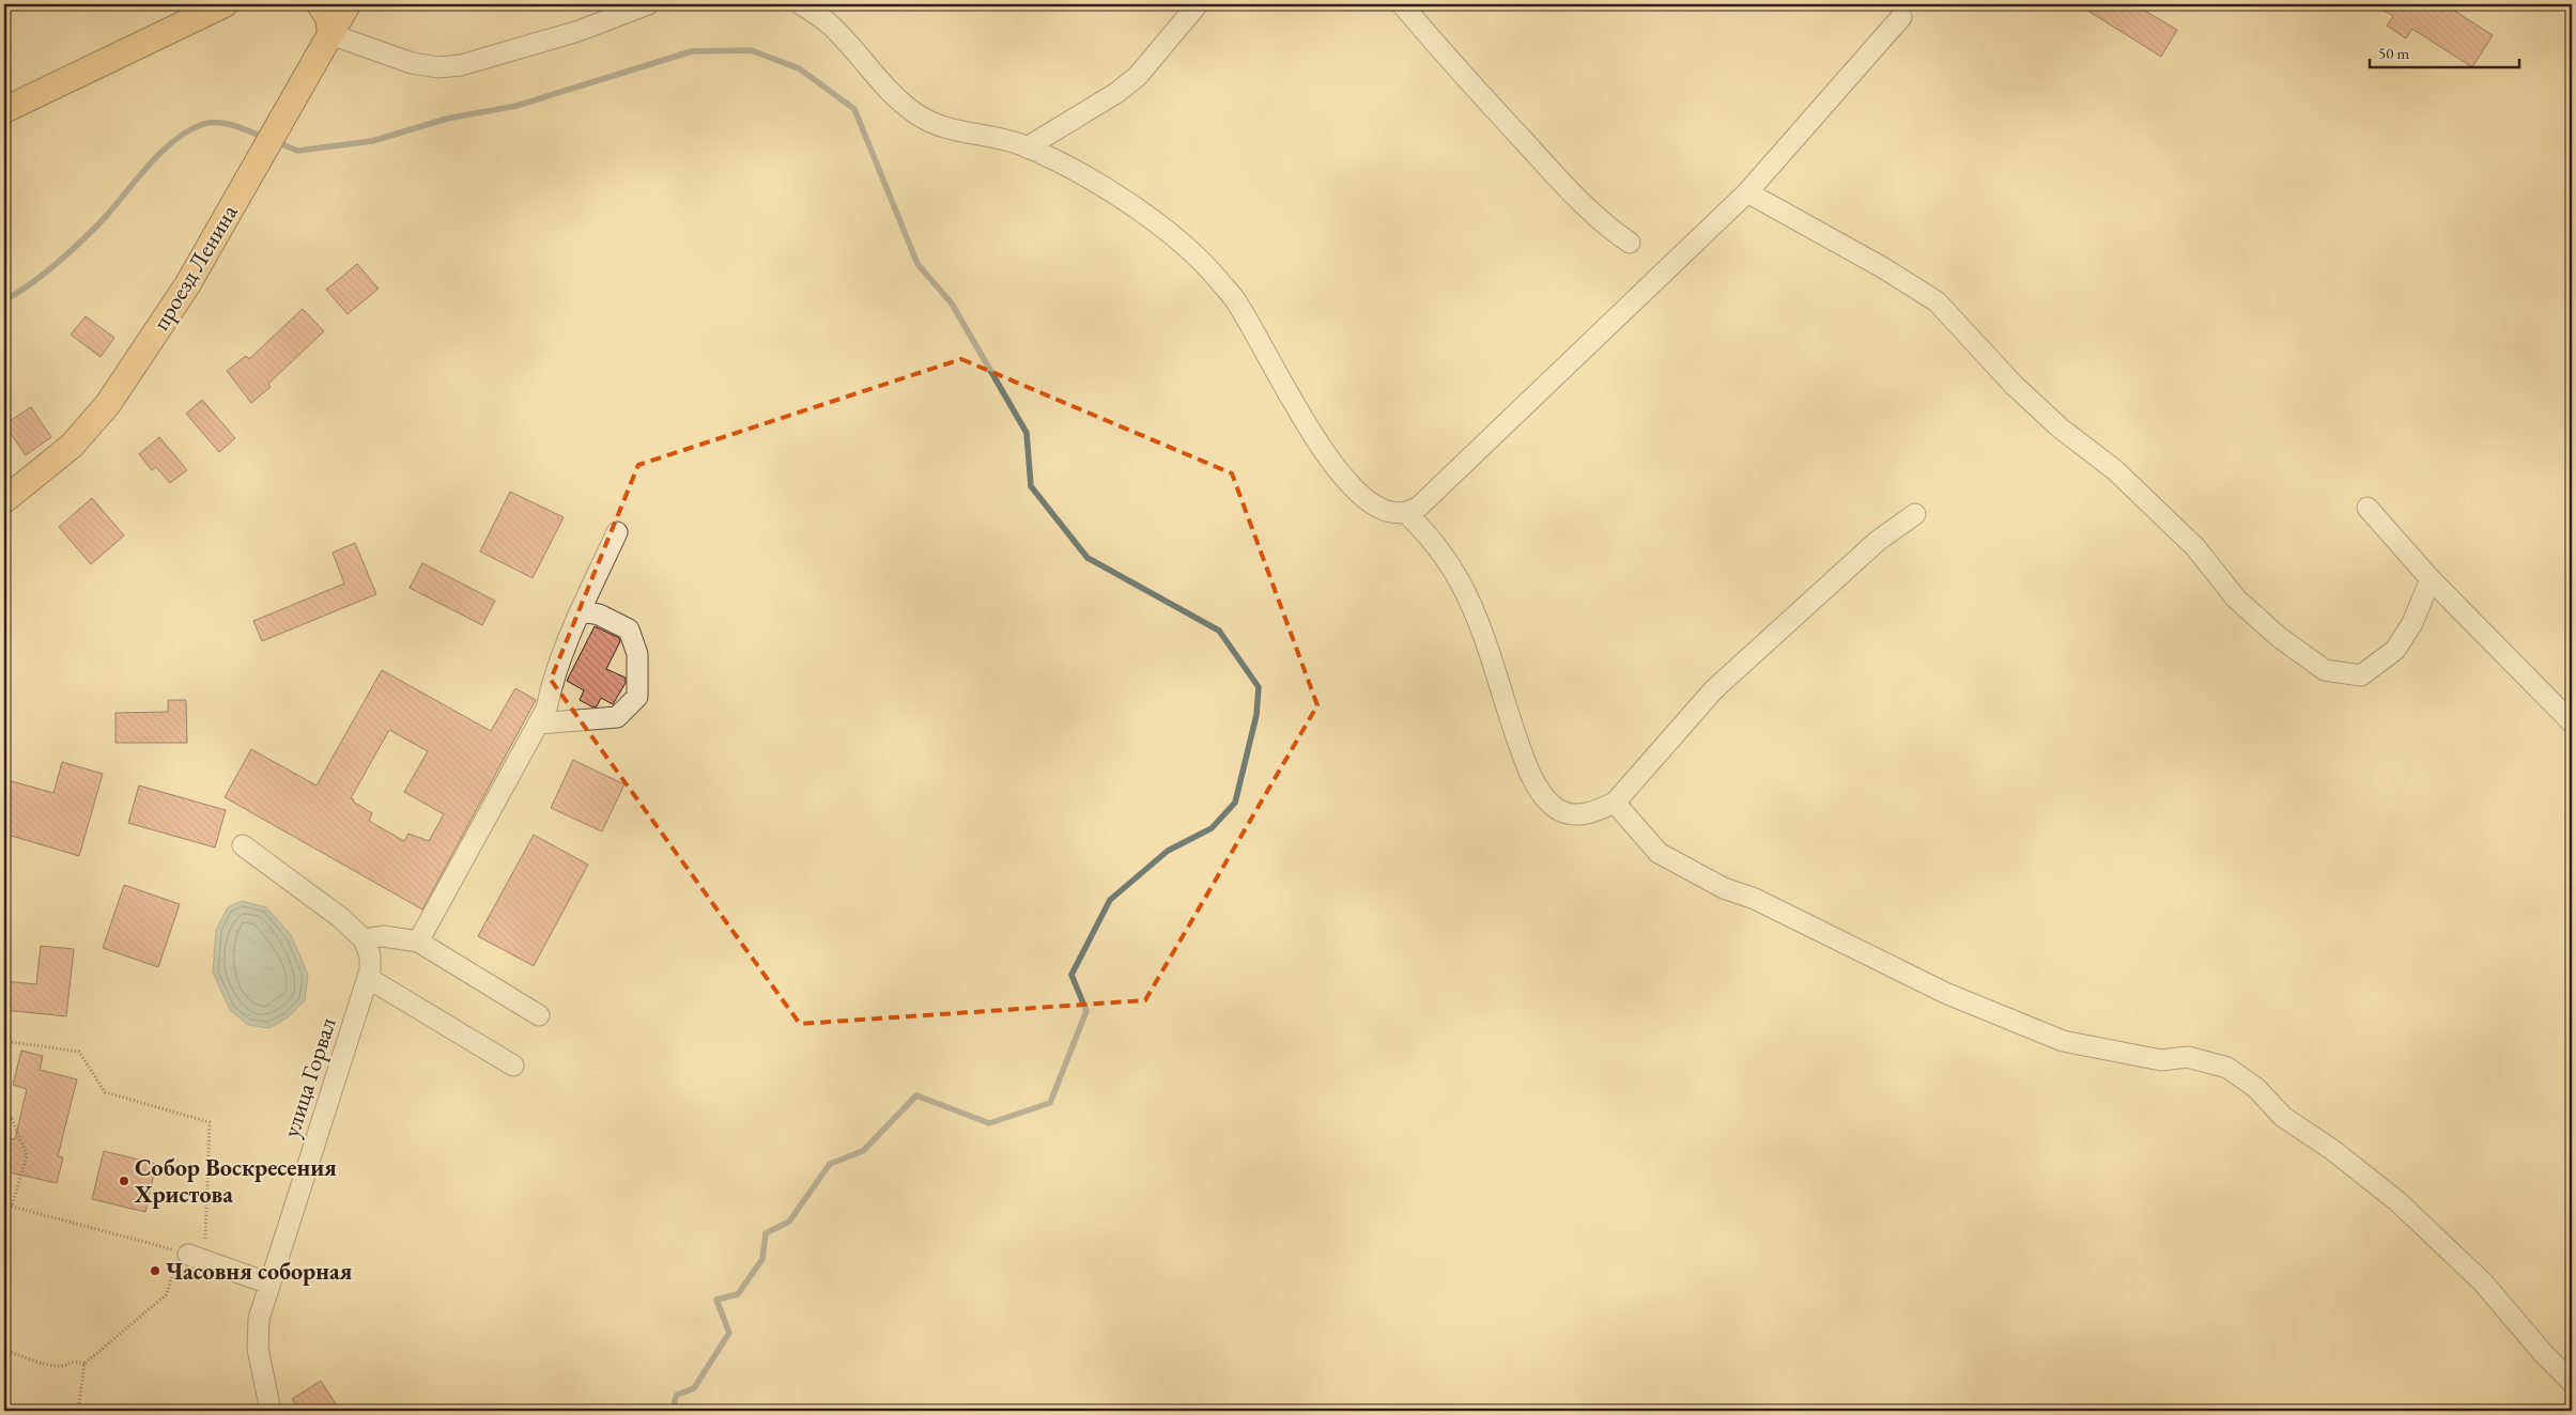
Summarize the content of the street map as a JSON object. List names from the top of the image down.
{
  "streets": {
    "main road": ["проезд Ленина"],
    "street": ["улица Горвал"]
  },
  "places": ["Собор Воскресения Христова", "Часовня соборная"],
  "scale_bar": "50 m"
}
